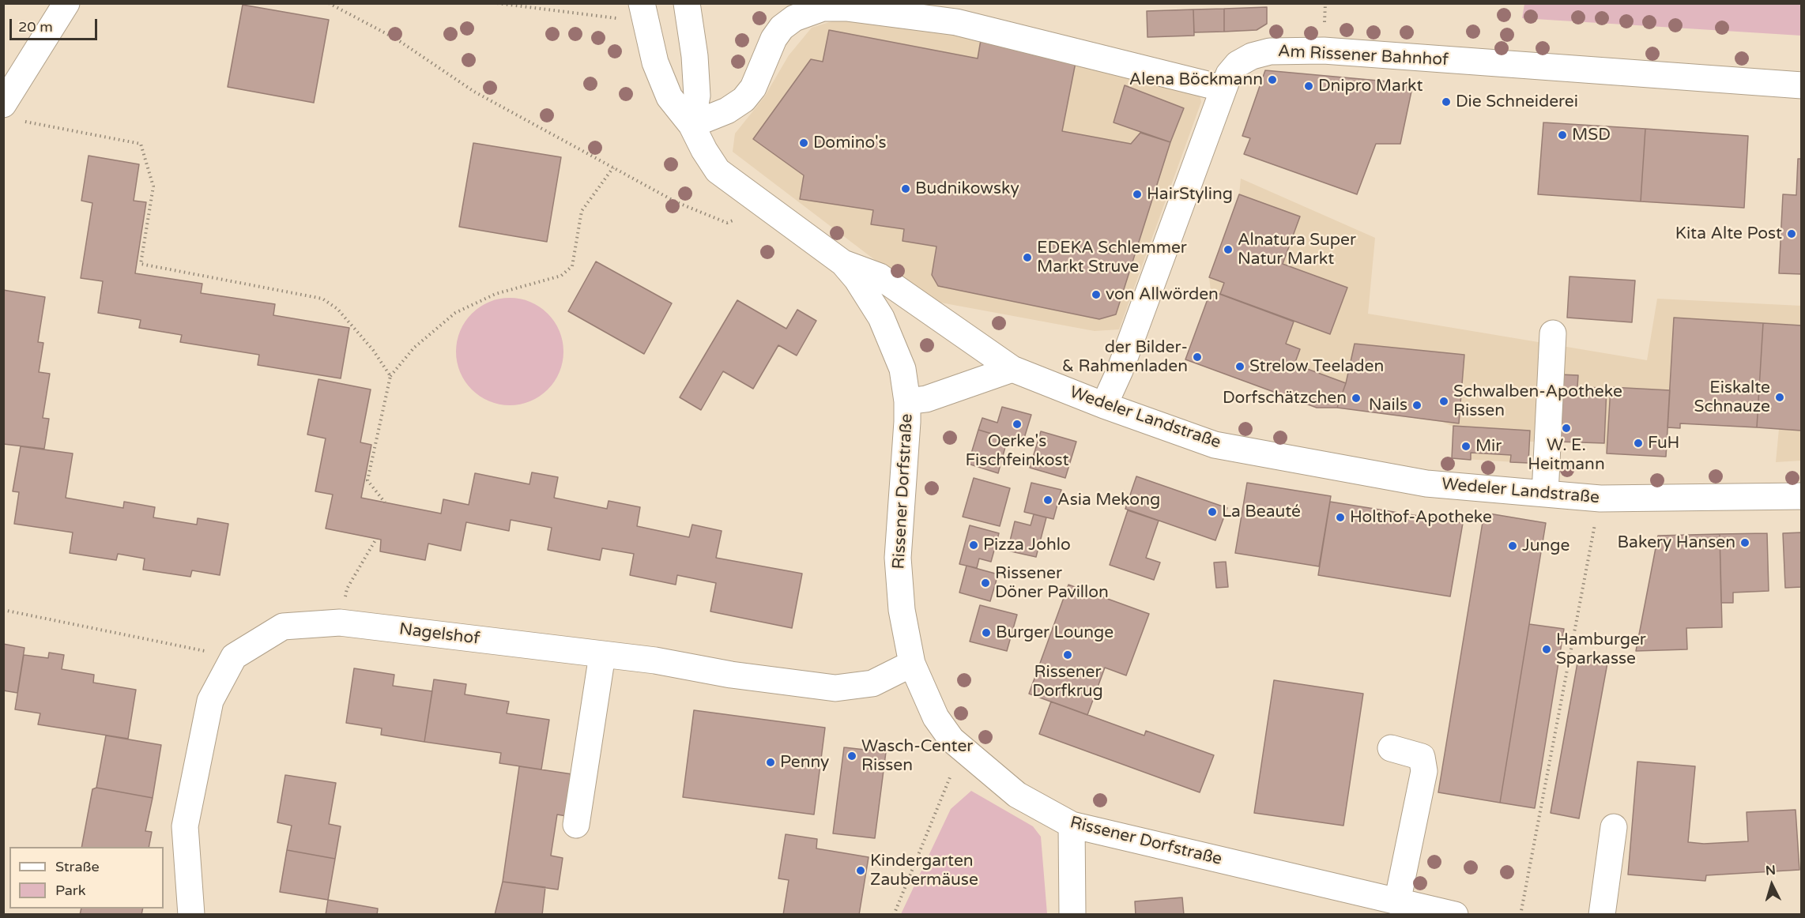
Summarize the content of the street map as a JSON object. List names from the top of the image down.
{
  "streets": {
    "street": [
      "Am Rissener Bahnhof",
      "Wedeler Landstraße",
      "Rissener Dorfstraße",
      "Nagelshof"
    ]
  },
  "crossings": [
    ["Am Rissener Bahnhof", "Wedeler Landstraße"],
    ["Wedeler Landstraße", "Rissener Dorfstraße"],
    ["Rissener Dorfstraße", "Nagelshof"]
  ],
  "places": [
    "Alena Böckmann",
    "Dnipro Markt",
    "Die Schneiderei",
    "MSD",
    "Domino's",
    "Budnikowsky",
    "HairStyling",
    "Kita Alte Post",
    "Alnatura Super Natur Markt",
    "EDEKA Schlemmer Markt Struve",
    "von Allwörden",
    "der Bilder- & Rahmenladen",
    "Strelow Teeladen",
    "Eiskalte Schnauze",
    "Dorfschätzchen",
    "Schwalben-Apotheke Rissen",
    "Nails",
    "Oerke's Fischfeinkost",
    "W. E. Heitmann",
    "FuH",
    "Mir",
    "Asia Mekong",
    "La Beauté",
    "Holthof-Apotheke",
    "Bakery Hansen",
    "Pizza Johlo",
    "Junge",
    "Rissener Döner Pavillon",
    "Burger Lounge",
    "Hamburger Sparkasse",
    "Rissener Dorfkrug",
    "Wasch-Center Rissen",
    "Penny",
    "Kindergarten Zaubermäuse"
  ],
  "legend": ["Straße", "Park"],
  "scale_bar": "20 m",
  "north": "top"
}
